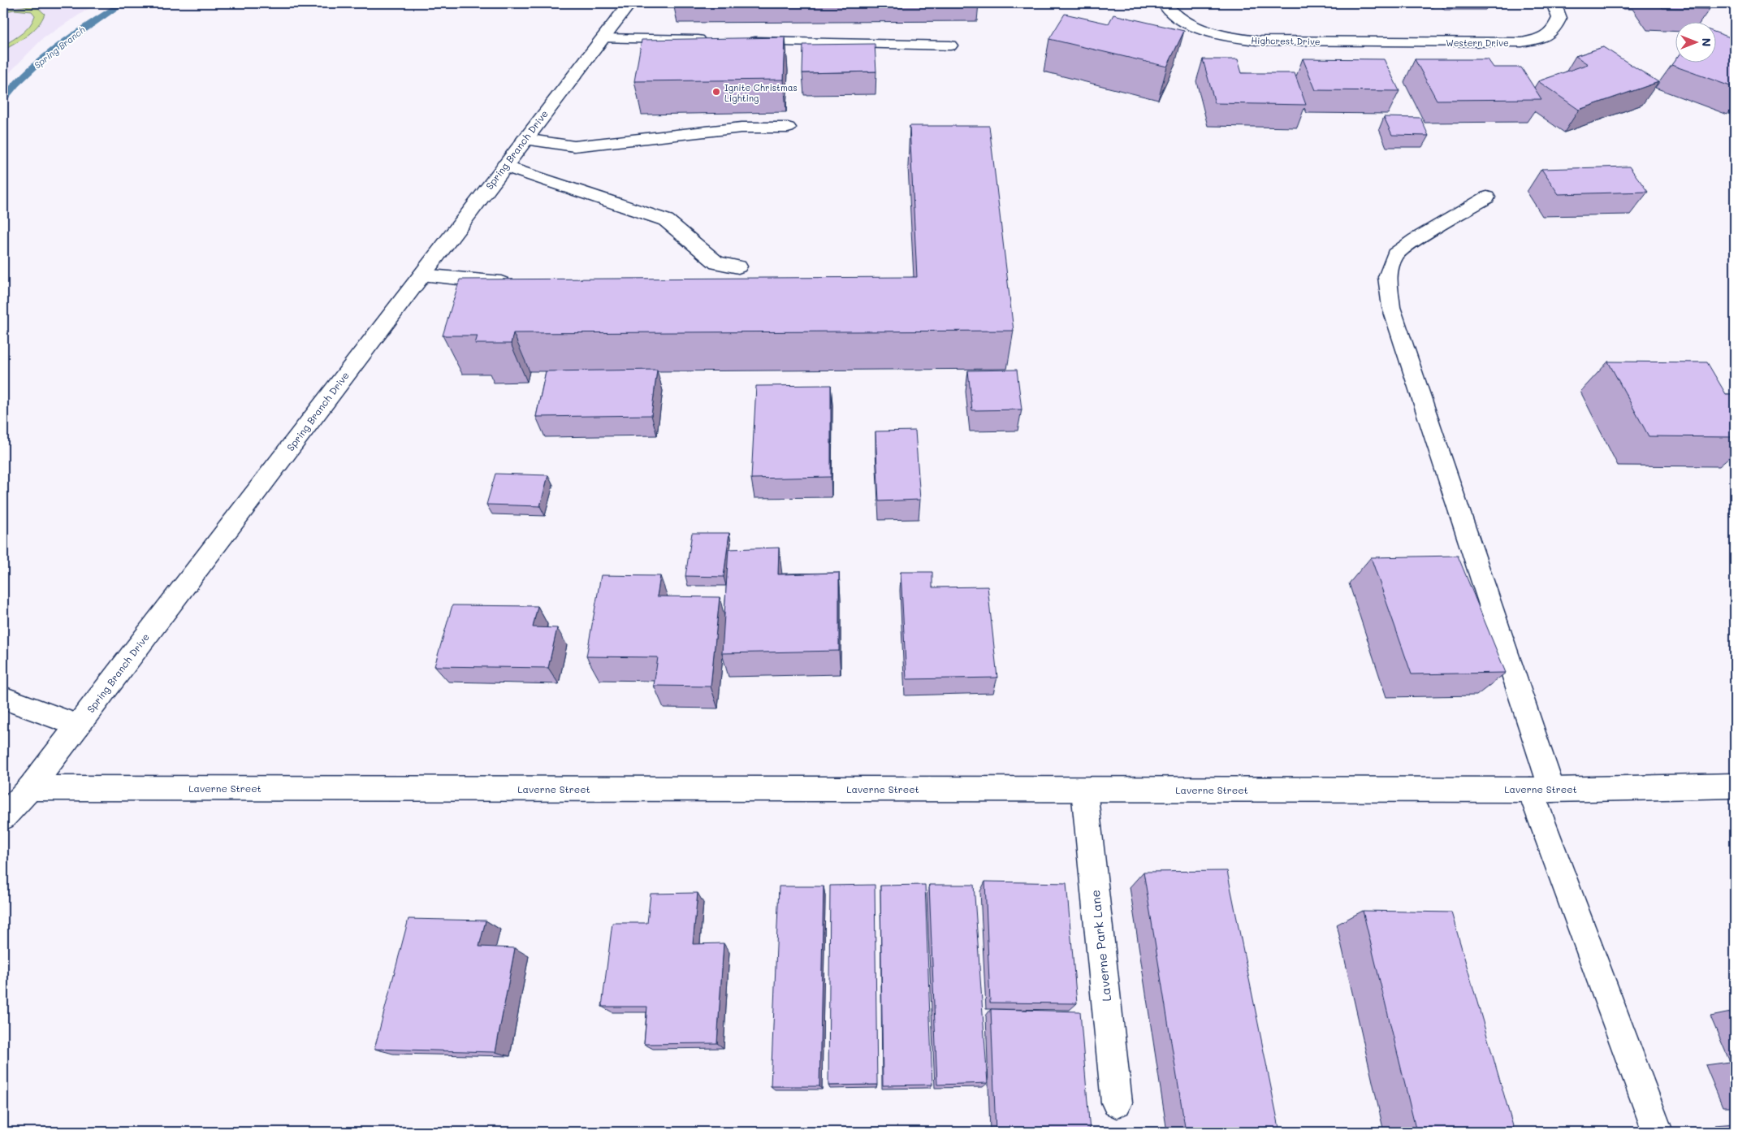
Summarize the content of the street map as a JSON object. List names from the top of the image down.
{
  "streets": {
    "street": [
      "Highcrest Drive",
      "Western Drive",
      "Spring Branch Drive",
      "Laverne Street",
      "Laverne Park Lane"
    ]
  },
  "crossings": [
    ["Highcrest Drive", "Western Drive"],
    ["Spring Branch Drive", "Laverne Street"],
    ["Laverne Street", "Laverne Park Lane"]
  ],
  "water": ["Spring Branch"],
  "places": ["Ignite Christmas Lighting"],
  "north": "right"
}
